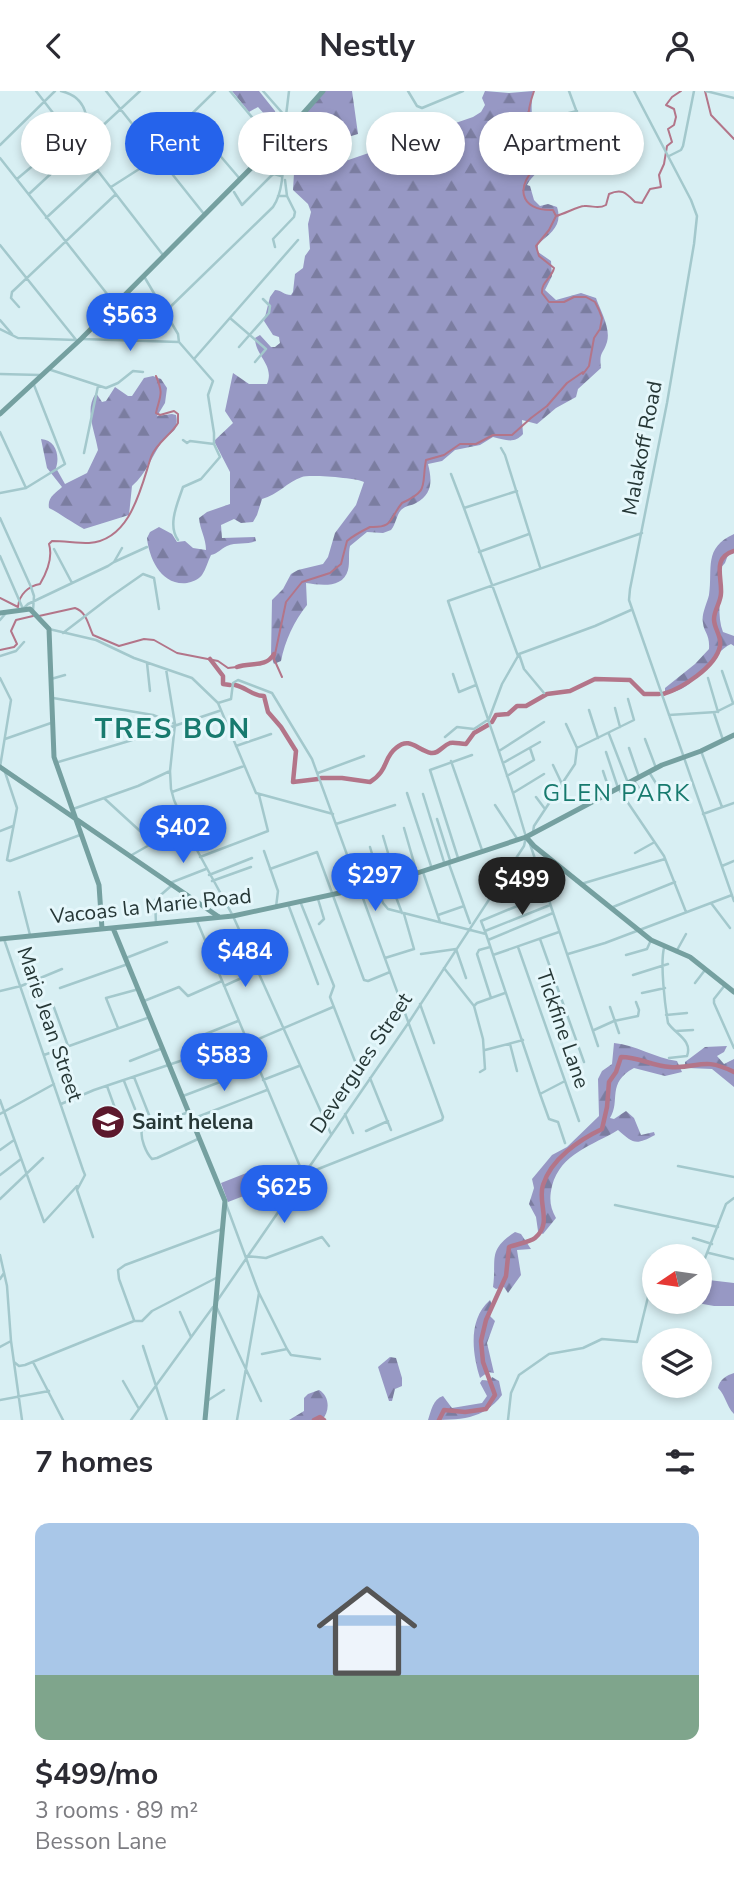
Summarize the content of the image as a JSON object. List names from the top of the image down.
{
  "streets": {
    "street": [
      "Malakoff Road",
      "Vacoas la Marie Road",
      "Marie Jean Street",
      "Tickfine Lane",
      "Devergues Street"
    ]
  },
  "crossings": [
    ["Malakoff Road", "Vacoas la Marie Road"],
    ["Vacoas la Marie Road", "Marie Jean Street"],
    ["Vacoas la Marie Road", "Devergues Street"]
  ],
  "districts": ["TRES BON", "GLEN PARK"],
  "places": {
    "school or university": ["Saint helena"]
  },
  "north": "left",
  "page": {
    "header": "Nestly",
    "chip": [
      "Buy",
      "Rent",
      "Filters",
      "New",
      "Apartment"
    ],
    "price": [
      "$563",
      "$402",
      "$297",
      "$499",
      "$484",
      "$583",
      "$625"
    ],
    "heading": "7 homes",
    "list": [
      {
        "name": "$499/mo",
        "note": "3 rooms · 89 m² · Besson Lane"
      }
    ]
  }
}
